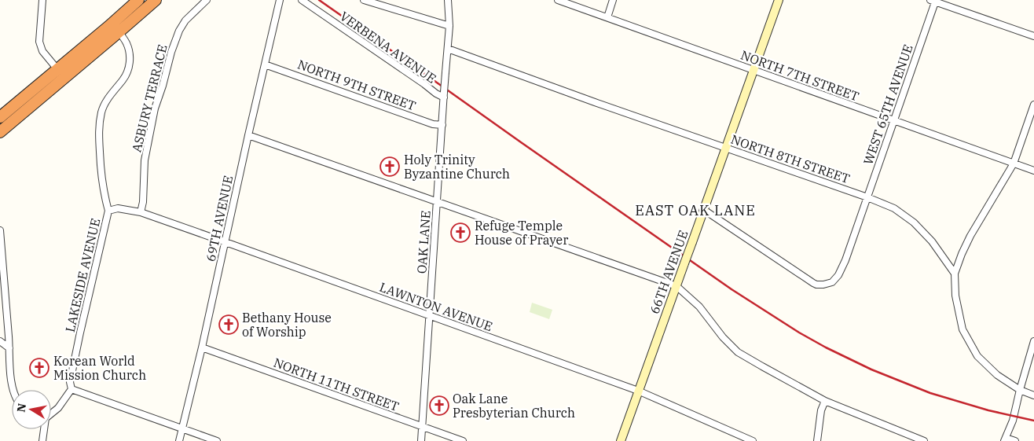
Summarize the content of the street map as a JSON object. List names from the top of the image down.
{
  "streets": {
    "street": [
      "VERBENA AVENUE",
      "NORTH 7TH STREET",
      "NORTH 9TH STREET",
      "ASBURY TERRACE",
      "WEST 65TH AVENUE",
      "NORTH 8TH STREET",
      "69TH AVENUE",
      "OAK LANE",
      "66TH AVENUE",
      "LAKESIDE AVENUE",
      "LAWNTON AVENUE",
      "NORTH 11TH STREET"
    ]
  },
  "crossings": [
    ["VERBENA AVENUE", "OAK LANE"],
    ["NORTH 7TH STREET", "WEST 65TH AVENUE"],
    ["NORTH 7TH STREET", "66TH AVENUE"],
    ["NORTH 9TH STREET", "69TH AVENUE"],
    ["NORTH 9TH STREET", "OAK LANE"],
    ["ASBURY TERRACE", "LAWNTON AVENUE"],
    ["WEST 65TH AVENUE", "NORTH 8TH STREET"],
    ["WEST 65TH AVENUE", "66TH AVENUE"],
    ["NORTH 8TH STREET", "OAK LANE"],
    ["NORTH 8TH STREET", "66TH AVENUE"],
    ["69TH AVENUE", "LAWNTON AVENUE"],
    ["69TH AVENUE", "NORTH 11TH STREET"],
    ["OAK LANE", "LAWNTON AVENUE"],
    ["OAK LANE", "NORTH 11TH STREET"],
    ["66TH AVENUE", "LAWNTON AVENUE"],
    ["LAKESIDE AVENUE", "LAWNTON AVENUE"]
  ],
  "districts": ["EAST OAK LANE"],
  "places": {
    "church": [
      "Holy Trinity Byzantine Church",
      "Refuge Temple House of Prayer",
      "Bethany House of Worship",
      "Korean World Mission Church",
      "Oak Lane Presbyterian Church"
    ]
  },
  "north": "left"
}
